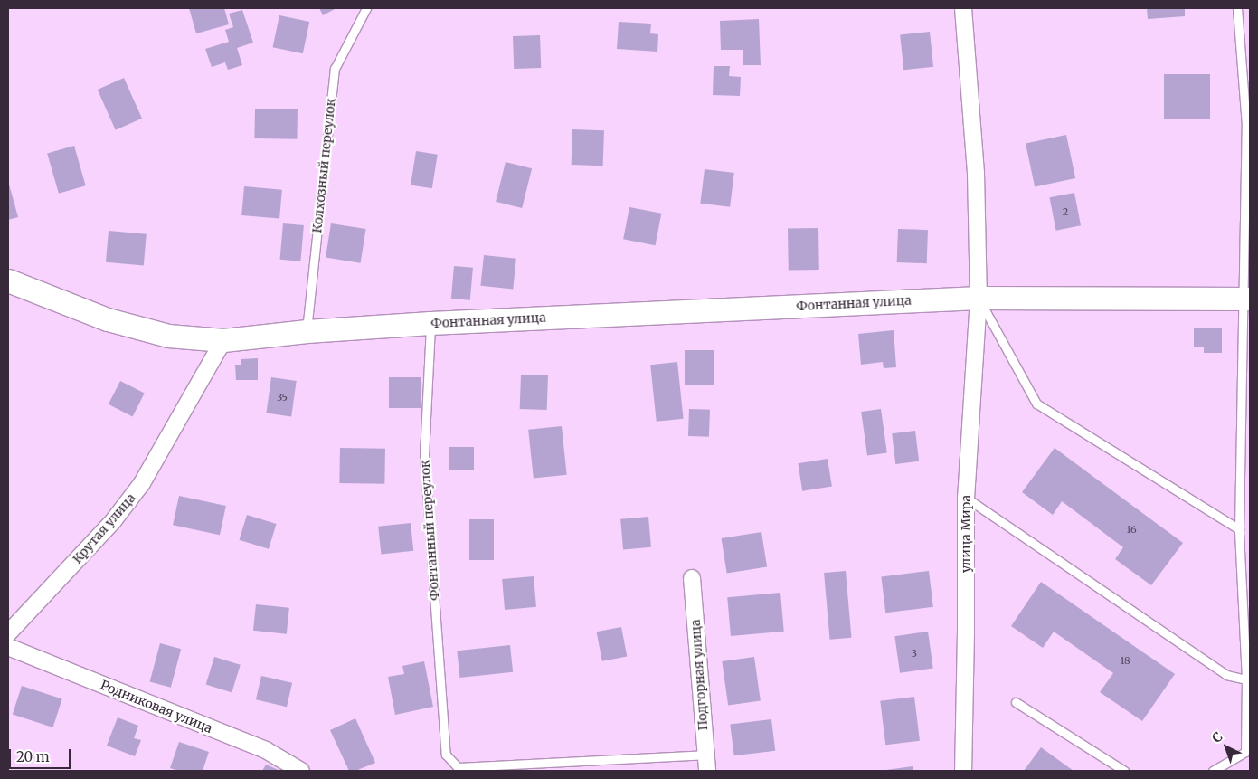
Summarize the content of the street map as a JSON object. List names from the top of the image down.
{
  "streets": {
    "main road": ["Фонтанная улица"],
    "street": [
      "Крутая улица",
      "улица Мира",
      "Подгорная улица",
      "Родниковая улица"
    ],
    "lane": ["Колхозный переулок", "Фонтанный переулок"]
  },
  "crossings": [
    ["Колхозный переулок", "Фонтанная улица"],
    ["Фонтанная улица", "Крутая улица"],
    ["Фонтанная улица", "Фонтанный переулок"],
    ["Фонтанная улица", "улица Мира"],
    ["Фонтанный переулок", "Подгорная улица"]
  ],
  "house_numbers": [
    "2",
    "35",
    "16",
    "3",
    "18"
  ],
  "scale_bar": "20 m",
  "north": "top left"
}
